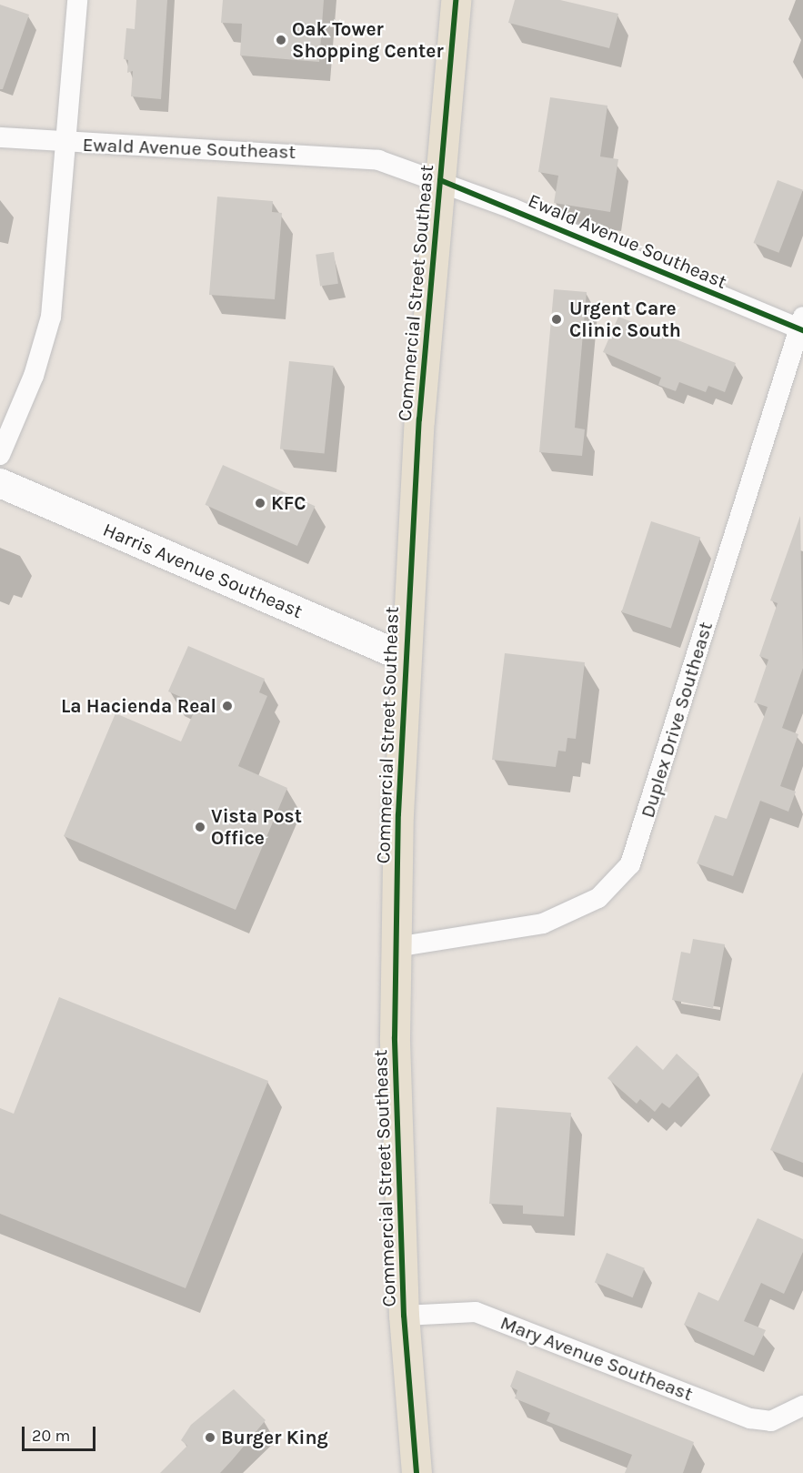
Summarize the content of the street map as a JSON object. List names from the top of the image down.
{
  "streets": {
    "main road": ["Commercial Street Southeast"],
    "street": [
      "Ewald Avenue Southeast",
      "Harris Avenue Southeast",
      "Duplex Drive Southeast",
      "Mary Avenue Southeast"
    ]
  },
  "crossings": [
    ["Ewald Avenue Southeast", "Commercial Street Southeast"],
    ["Ewald Avenue Southeast", "Duplex Drive Southeast"],
    ["Commercial Street Southeast", "Harris Avenue Southeast"],
    ["Commercial Street Southeast", "Duplex Drive Southeast"],
    ["Commercial Street Southeast", "Mary Avenue Southeast"]
  ],
  "places": [
    "Oak Tower Shopping Center",
    "Urgent Care Clinic South",
    "KFC",
    "La Hacienda Real",
    "Vista Post Office",
    "Burger King"
  ],
  "scale_bar": "20 m"
}
